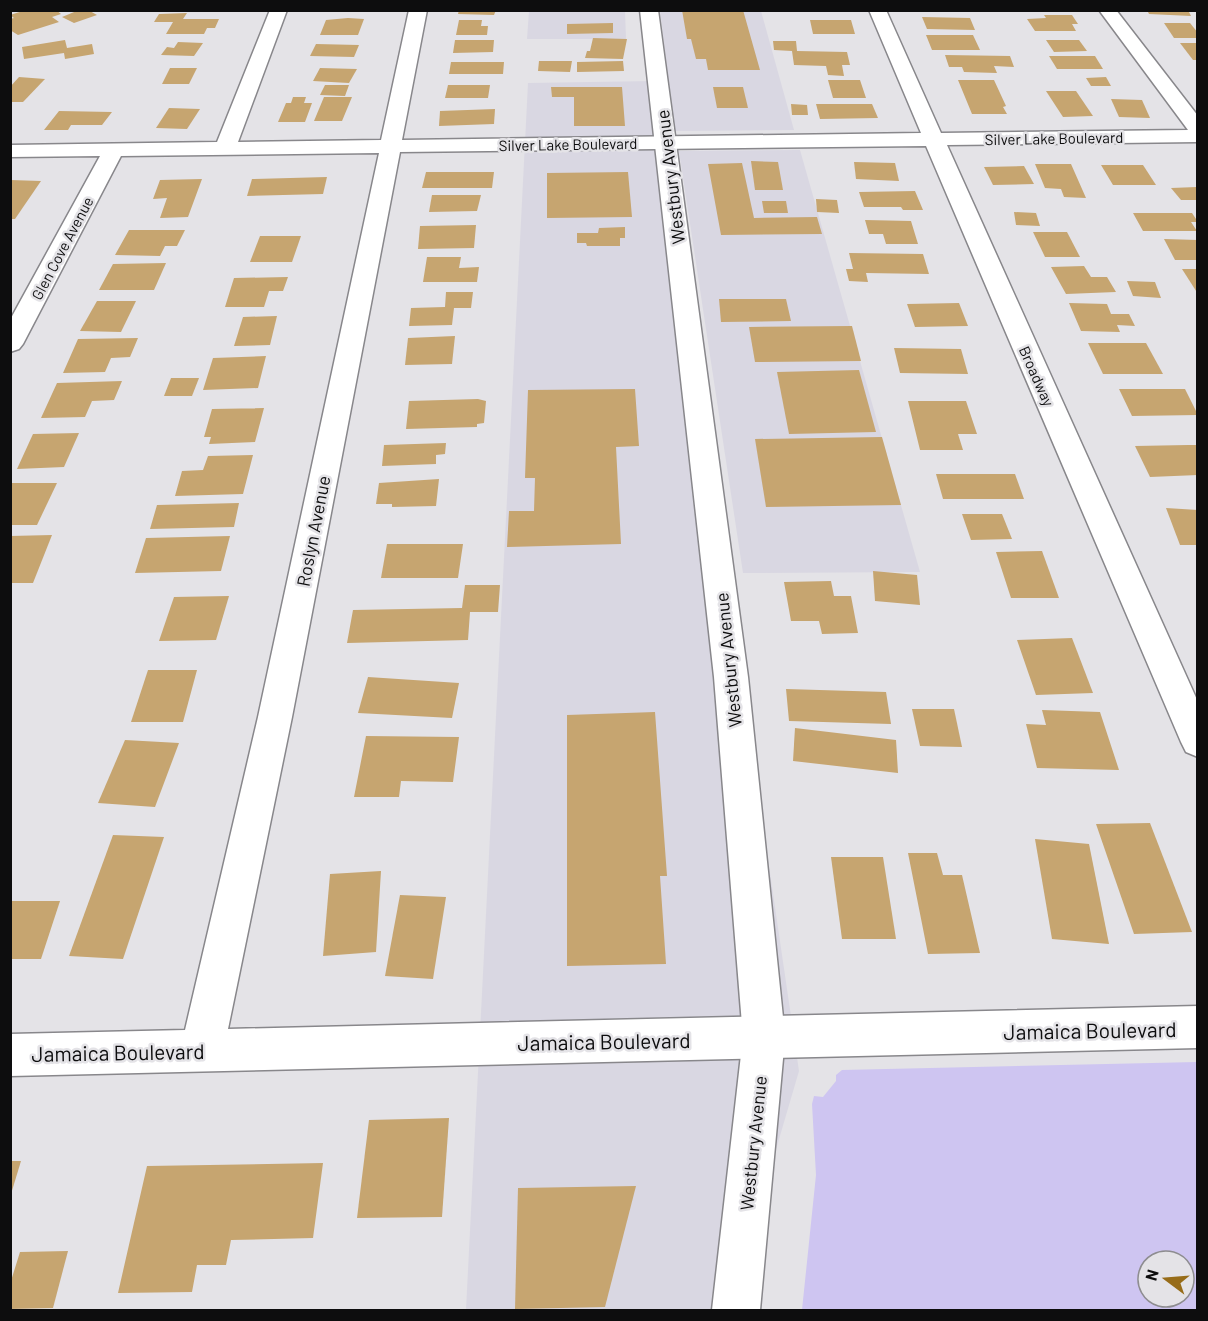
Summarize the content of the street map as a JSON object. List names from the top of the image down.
{
  "streets": {
    "street": [
      "Silver Lake Boulevard",
      "Westbury Avenue",
      "Glen Cove Avenue",
      "Broadway",
      "Roslyn Avenue",
      "Jamaica Boulevard"
    ]
  },
  "crossings": [
    ["Silver Lake Boulevard", "Westbury Avenue"],
    ["Silver Lake Boulevard", "Glen Cove Avenue"],
    ["Silver Lake Boulevard", "Broadway"],
    ["Silver Lake Boulevard", "Roslyn Avenue"],
    ["Westbury Avenue", "Jamaica Boulevard"],
    ["Roslyn Avenue", "Jamaica Boulevard"]
  ],
  "north": "left"
}
